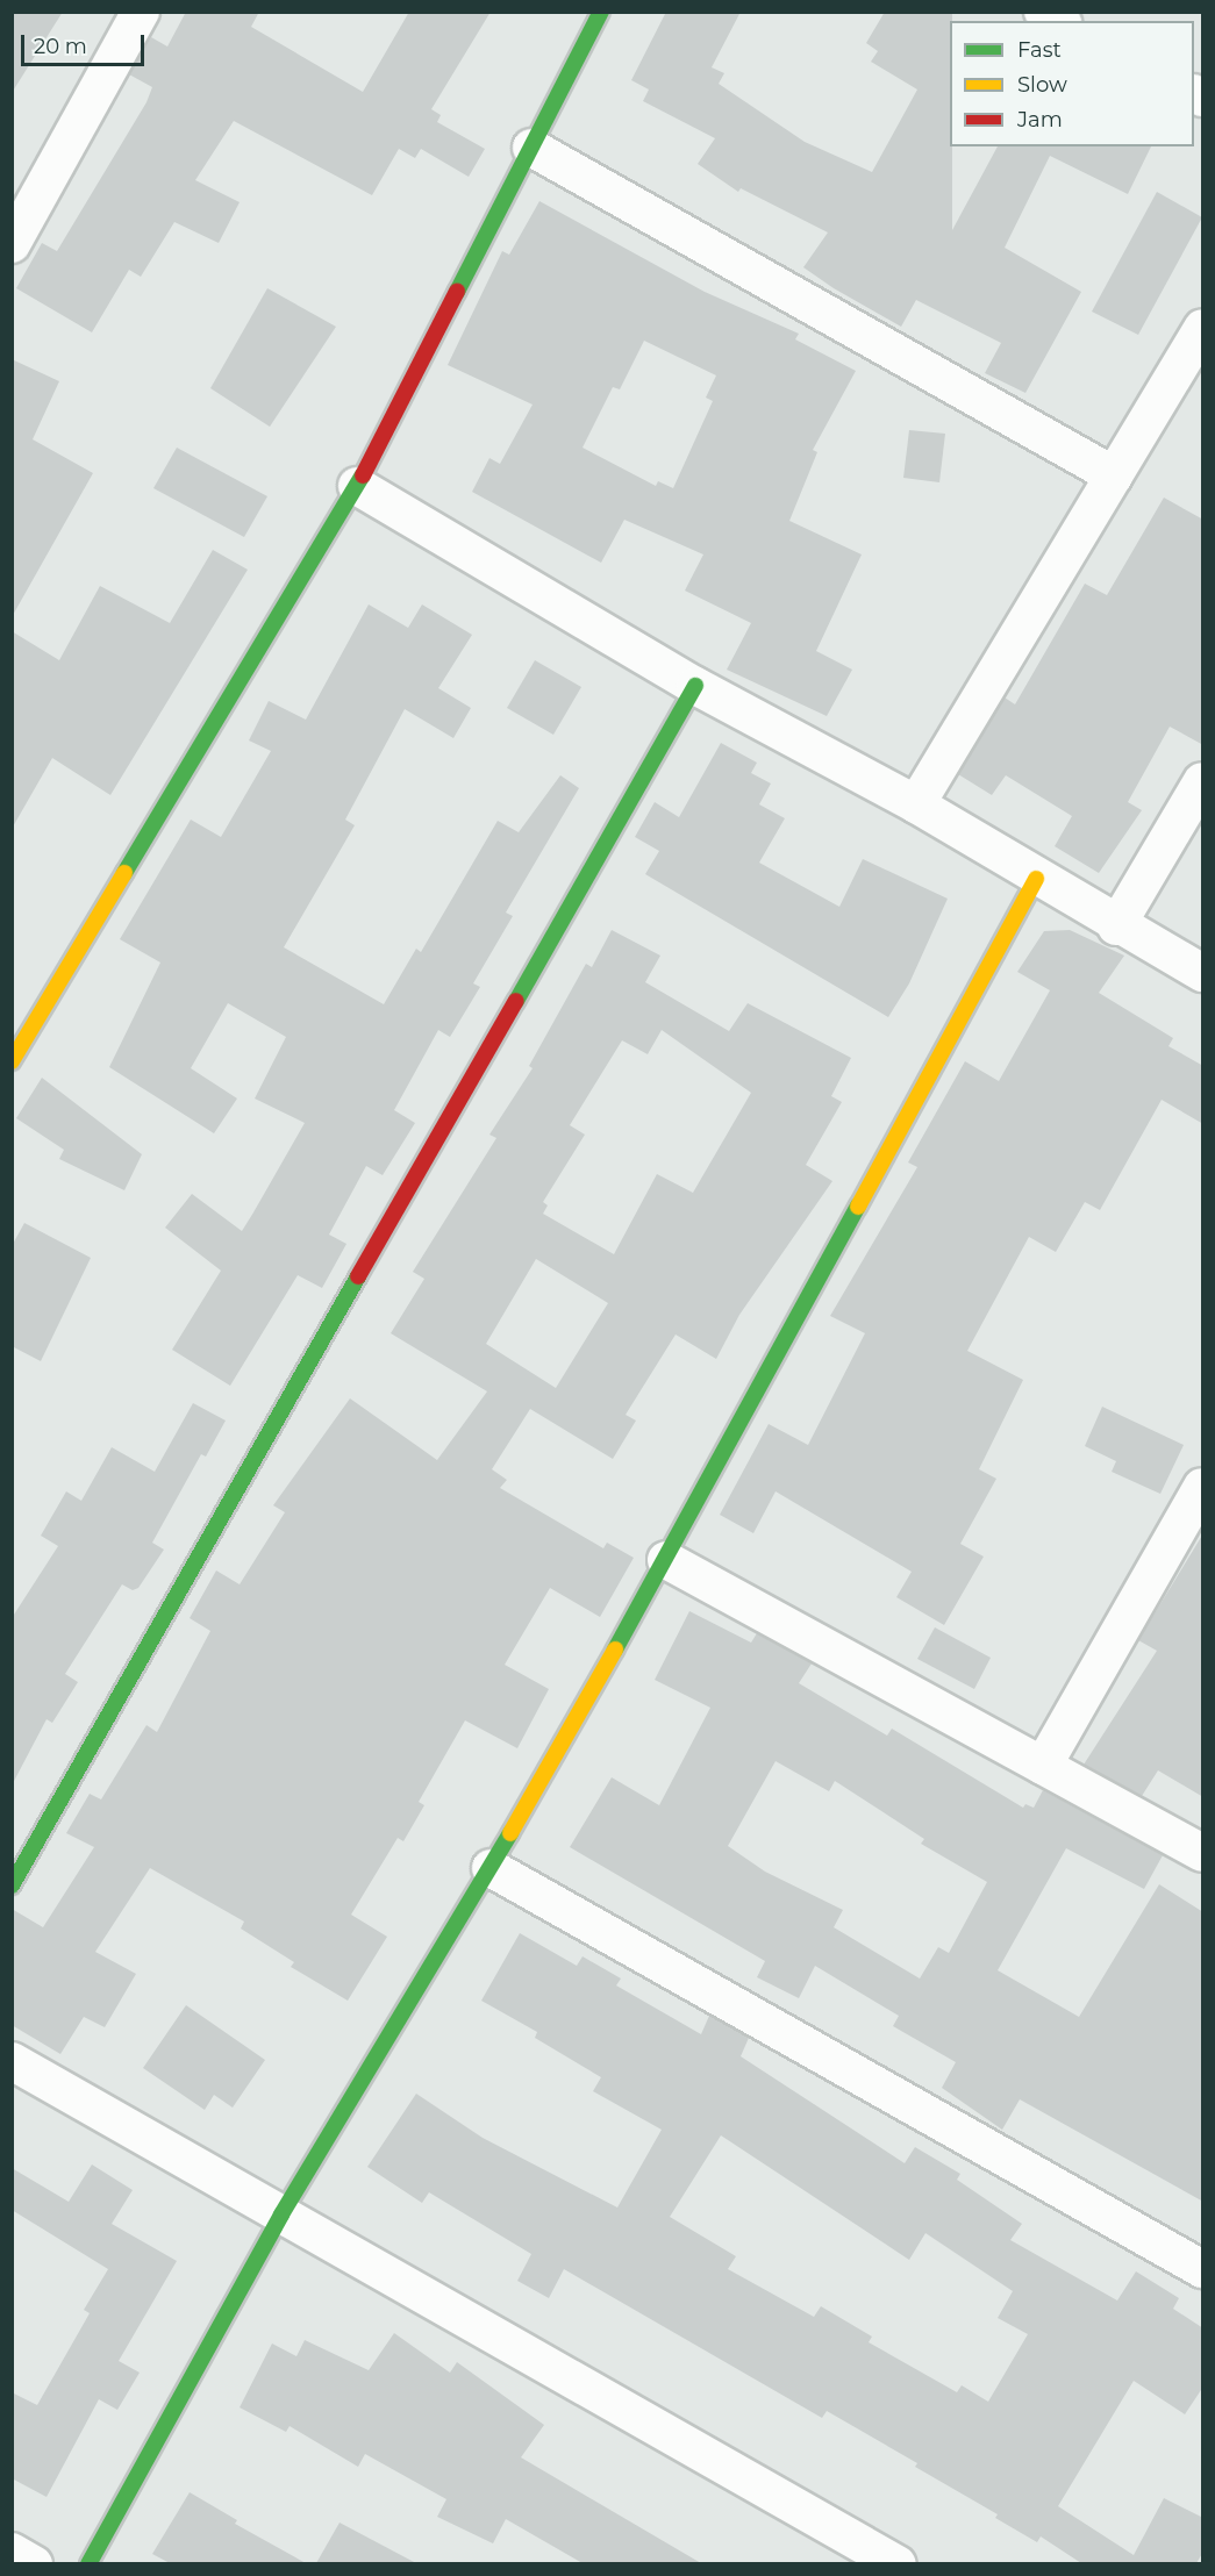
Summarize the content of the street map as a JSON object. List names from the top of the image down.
{
  "legend": ["Fast", "Slow", "Jam"],
  "scale_bar": "20 m"
}
